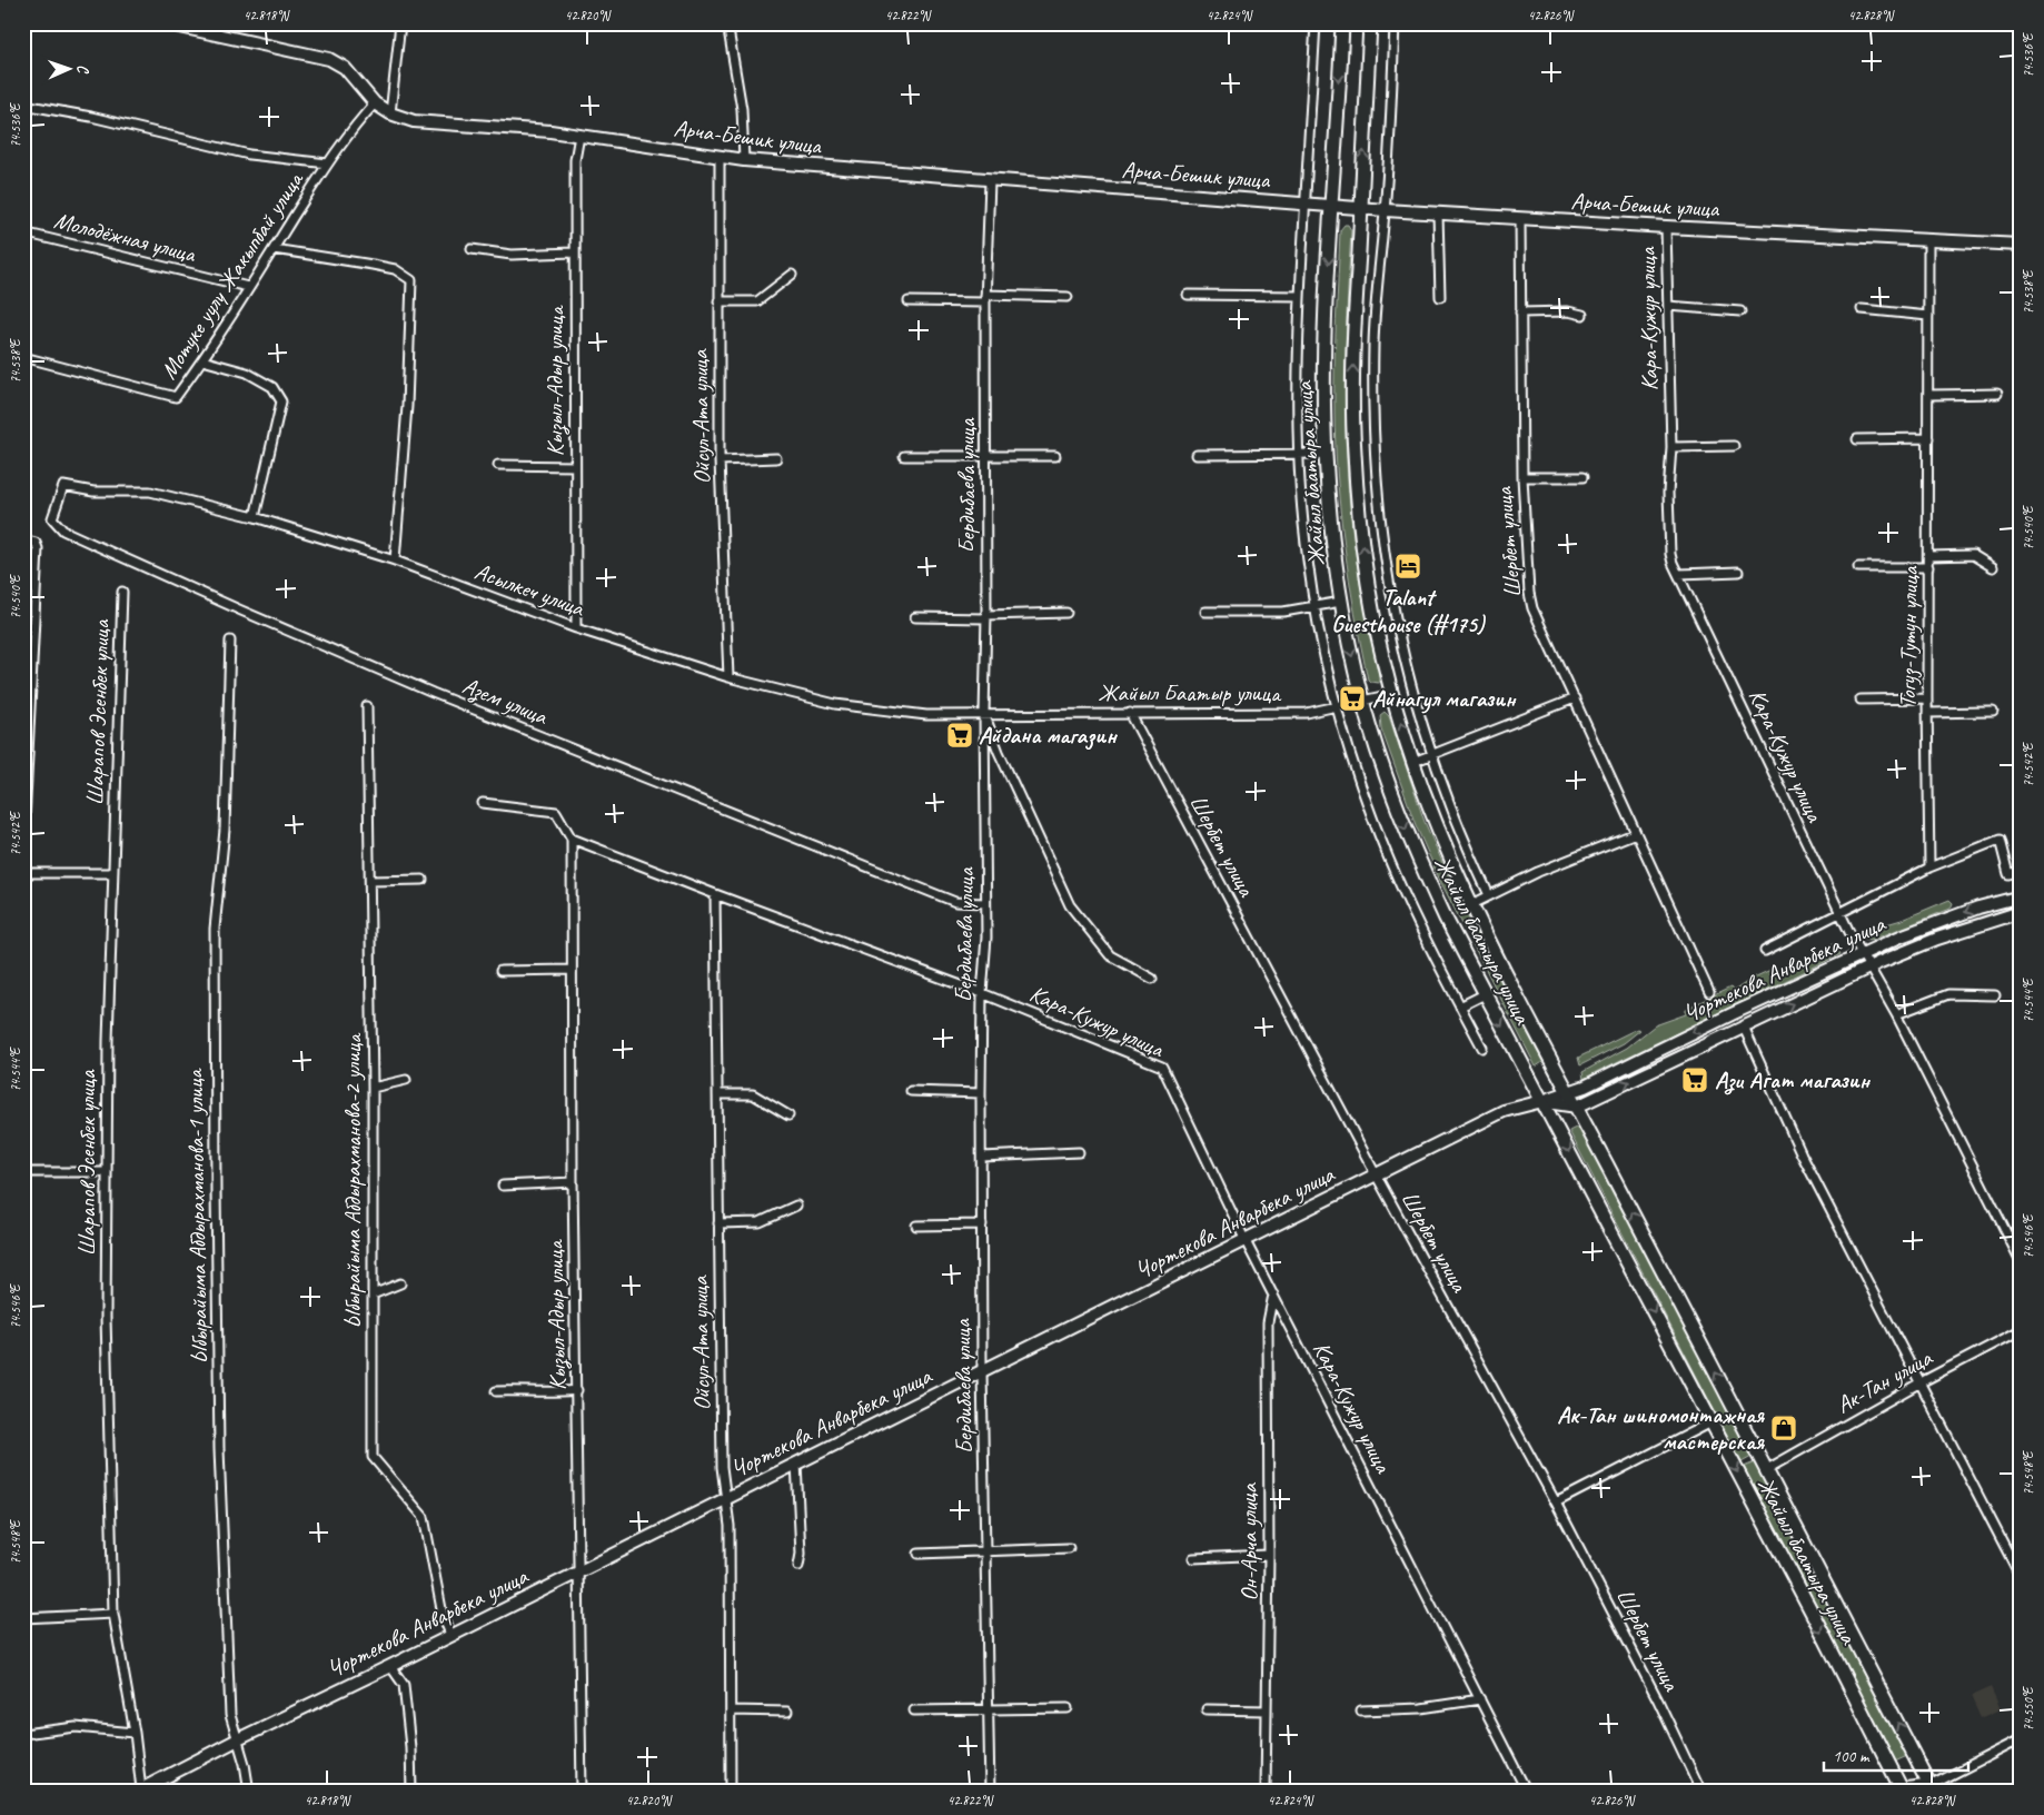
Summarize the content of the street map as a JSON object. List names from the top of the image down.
{
  "streets": {
    "main road": ["Жайыл баатыра улица"],
    "street": [
      "Арча-Бешик улица",
      "Молодёжная улица",
      "Мотуке уулу Жакыпбай улица",
      "Кара-Кужур улица",
      "Кызыл-Адыр улица",
      "Ойсул-Ата улица",
      "Бердибаева улица",
      "Шербет улица",
      "Асылкеч улица",
      "Тогуз-Тутун улица",
      "Жайыл Баатыр улица",
      "Азем улица",
      "Шарапов Эсенбек улица",
      "Чортекова Анварбека улица",
      "Ыбырайыма Абдырахманова-2 улица",
      "Ыбырайыма Абдырахманова-1 улица",
      "Ак-Тан улица",
      "Он-Арча улица"
    ]
  },
  "crossings": [
    ["Арча-Бешик улица", "Мотуке уулу Жакыпбай улица"],
    ["Арча-Бешик улица", "Кара-Кужур улица"],
    ["Арча-Бешик улица", "Кызыл-Адыр улица"],
    ["Арча-Бешик улица", "Ойсул-Ата улица"],
    ["Арча-Бешик улица", "Жайыл баатыра улица"],
    ["Арча-Бешик улица", "Бердибаева улица"],
    ["Арча-Бешик улица", "Шербет улица"],
    ["Арча-Бешик улица", "Тогуз-Тутун улица"],
    ["Молодёжная улица", "Мотуке уулу Жакыпбай улица"],
    ["Кара-Кужур улица", "Кызыл-Адыр улица"],
    ["Кара-Кужур улица", "Ойсул-Ата улица"],
    ["Кара-Кужур улица", "Бердибаева улица"],
    ["Кара-Кужур улица", "Чортекова Анварбека улица"],
    ["Кара-Кужур улица", "Он-Арча улица"],
    ["Кызыл-Адыр улица", "Асылкеч улица"],
    ["Кызыл-Адыр улица", "Чортекова Анварбека улица"],
    ["Ойсул-Ата улица", "Асылкеч улица"],
    ["Ойсул-Ата улица", "Чортекова Анварбека улица"],
    ["Жайыл баатыра улица", "Жайыл Баатыр улица"],
    ["Жайыл баатыра улица", "Чортекова Анварбека улица"],
    ["Жайыл баатыра улица", "Ак-Тан улица"],
    ["Бердибаева улица", "Асылкеч улица"],
    ["Бердибаева улица", "Жайыл Баатыр улица"],
    ["Бердибаева улица", "Азем улица"],
    ["Бердибаева улица", "Чортекова Анварбека улица"],
    ["Шербет улица", "Жайыл Баатыр улица"],
    ["Шербет улица", "Чортекова Анварбека улица"],
    ["Асылкеч улица", "Жайыл Баатыр улица"],
    ["Асылкеч улица", "Азем улица"],
    ["Шарапов Эсенбек улица", "Чортекова Анварбека улица"],
    ["Чортекова Анварбека улица", "Ыбырайыма Абдырахманова-2 улица"],
    ["Чортекова Анварбека улица", "Ыбырайыма Абдырахманова-1 улица"]
  ],
  "places": {
    "hotel": ["Talant Guesthouse (#175)"],
    "supermarket": ["Айнагул магазин", "Айдана магазин", "Ази Агат магазин"],
    "shop": ["Ак-Тан шиномонтажная мастерская"]
  },
  "scale_bar": "100 m",
  "north": "right",
  "coordinates": [
    "42.818°N",
    "42.820°N",
    "42.822°N",
    "42.824°N",
    "42.826°N",
    "42.828°N",
    "74.536°E",
    "74.538°E",
    "74.540°E",
    "74.542°E",
    "74.544°E",
    "74.546°E",
    "74.548°E",
    "74.550°E"
  ]
}
